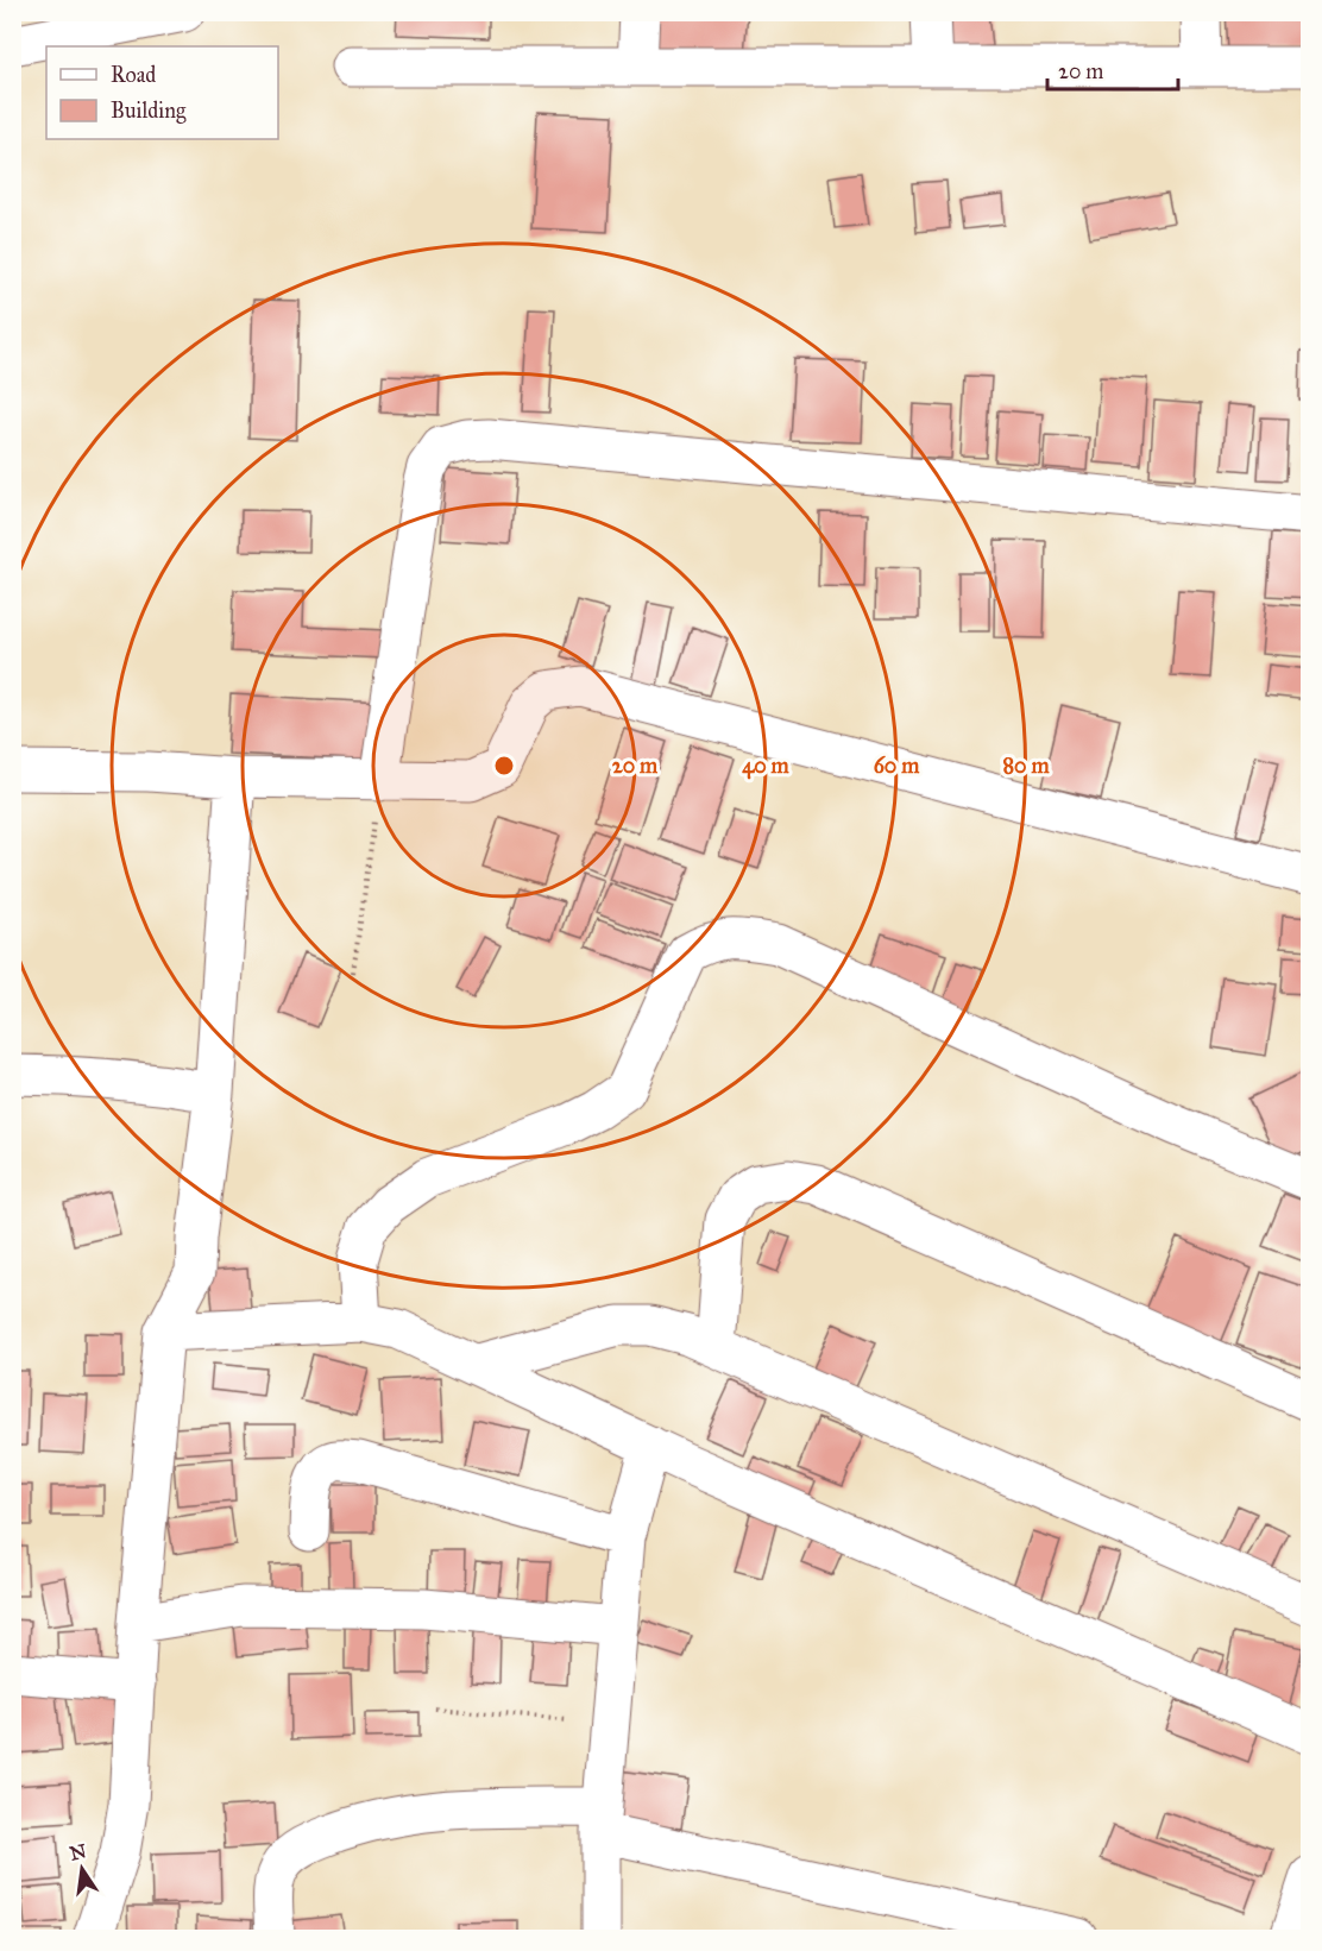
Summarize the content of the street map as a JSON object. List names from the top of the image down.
{
  "legend": ["Road", "Building"],
  "scale_bar": "20 m",
  "north": "top",
  "rings": [
    "20 m",
    "40 m",
    "60 m",
    "80 m"
  ]
}
